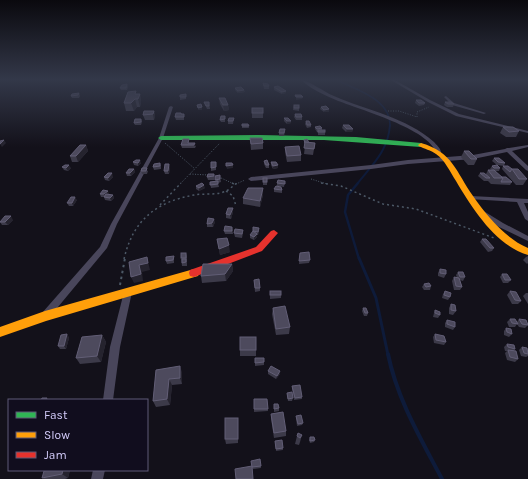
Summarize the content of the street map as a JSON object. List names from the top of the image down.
{
  "legend": ["Fast", "Slow", "Jam"]
}
